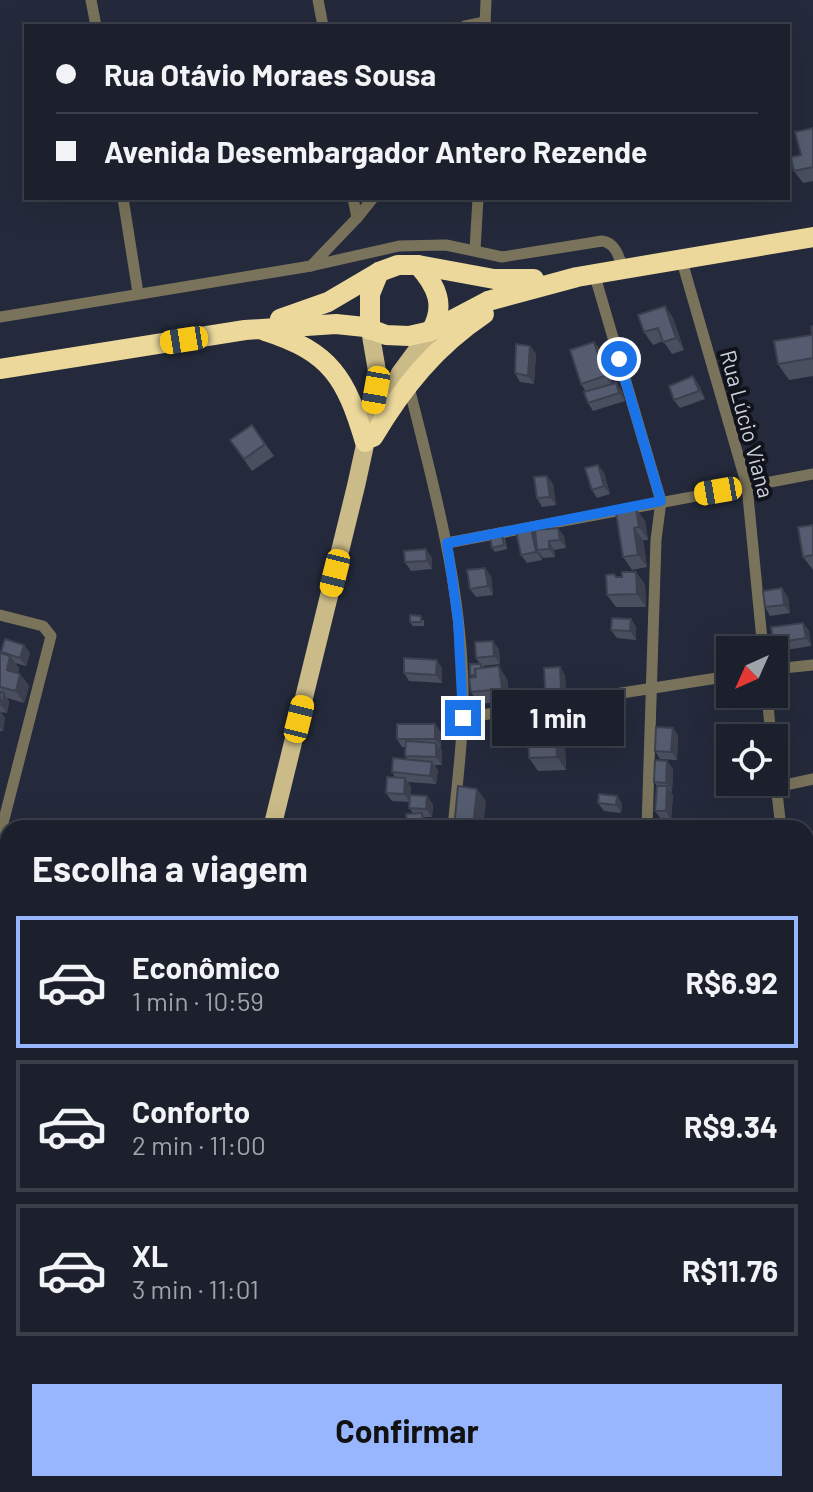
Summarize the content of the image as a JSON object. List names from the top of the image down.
{
  "streets": {
    "street": ["Rua Lúcio Viana"]
  },
  "north": "bottom left",
  "page": {
    "banner": ["Rua Otávio Moraes Sousa", "Avenida Desembargador Antero Rezende"],
    "bubble": "1 min",
    "heading": "Escolha a viagem",
    "list": [
      {
        "name": "Econômico",
        "note": "1 min · 10:59",
        "value": "R$6.92"
      },
      {
        "name": "Conforto",
        "note": "2 min · 11:00",
        "value": "R$9.34"
      },
      {
        "name": "XL",
        "note": "3 min · 11:01",
        "value": "R$11.76"
      }
    ],
    "buttons": "Confirmar"
  }
}
